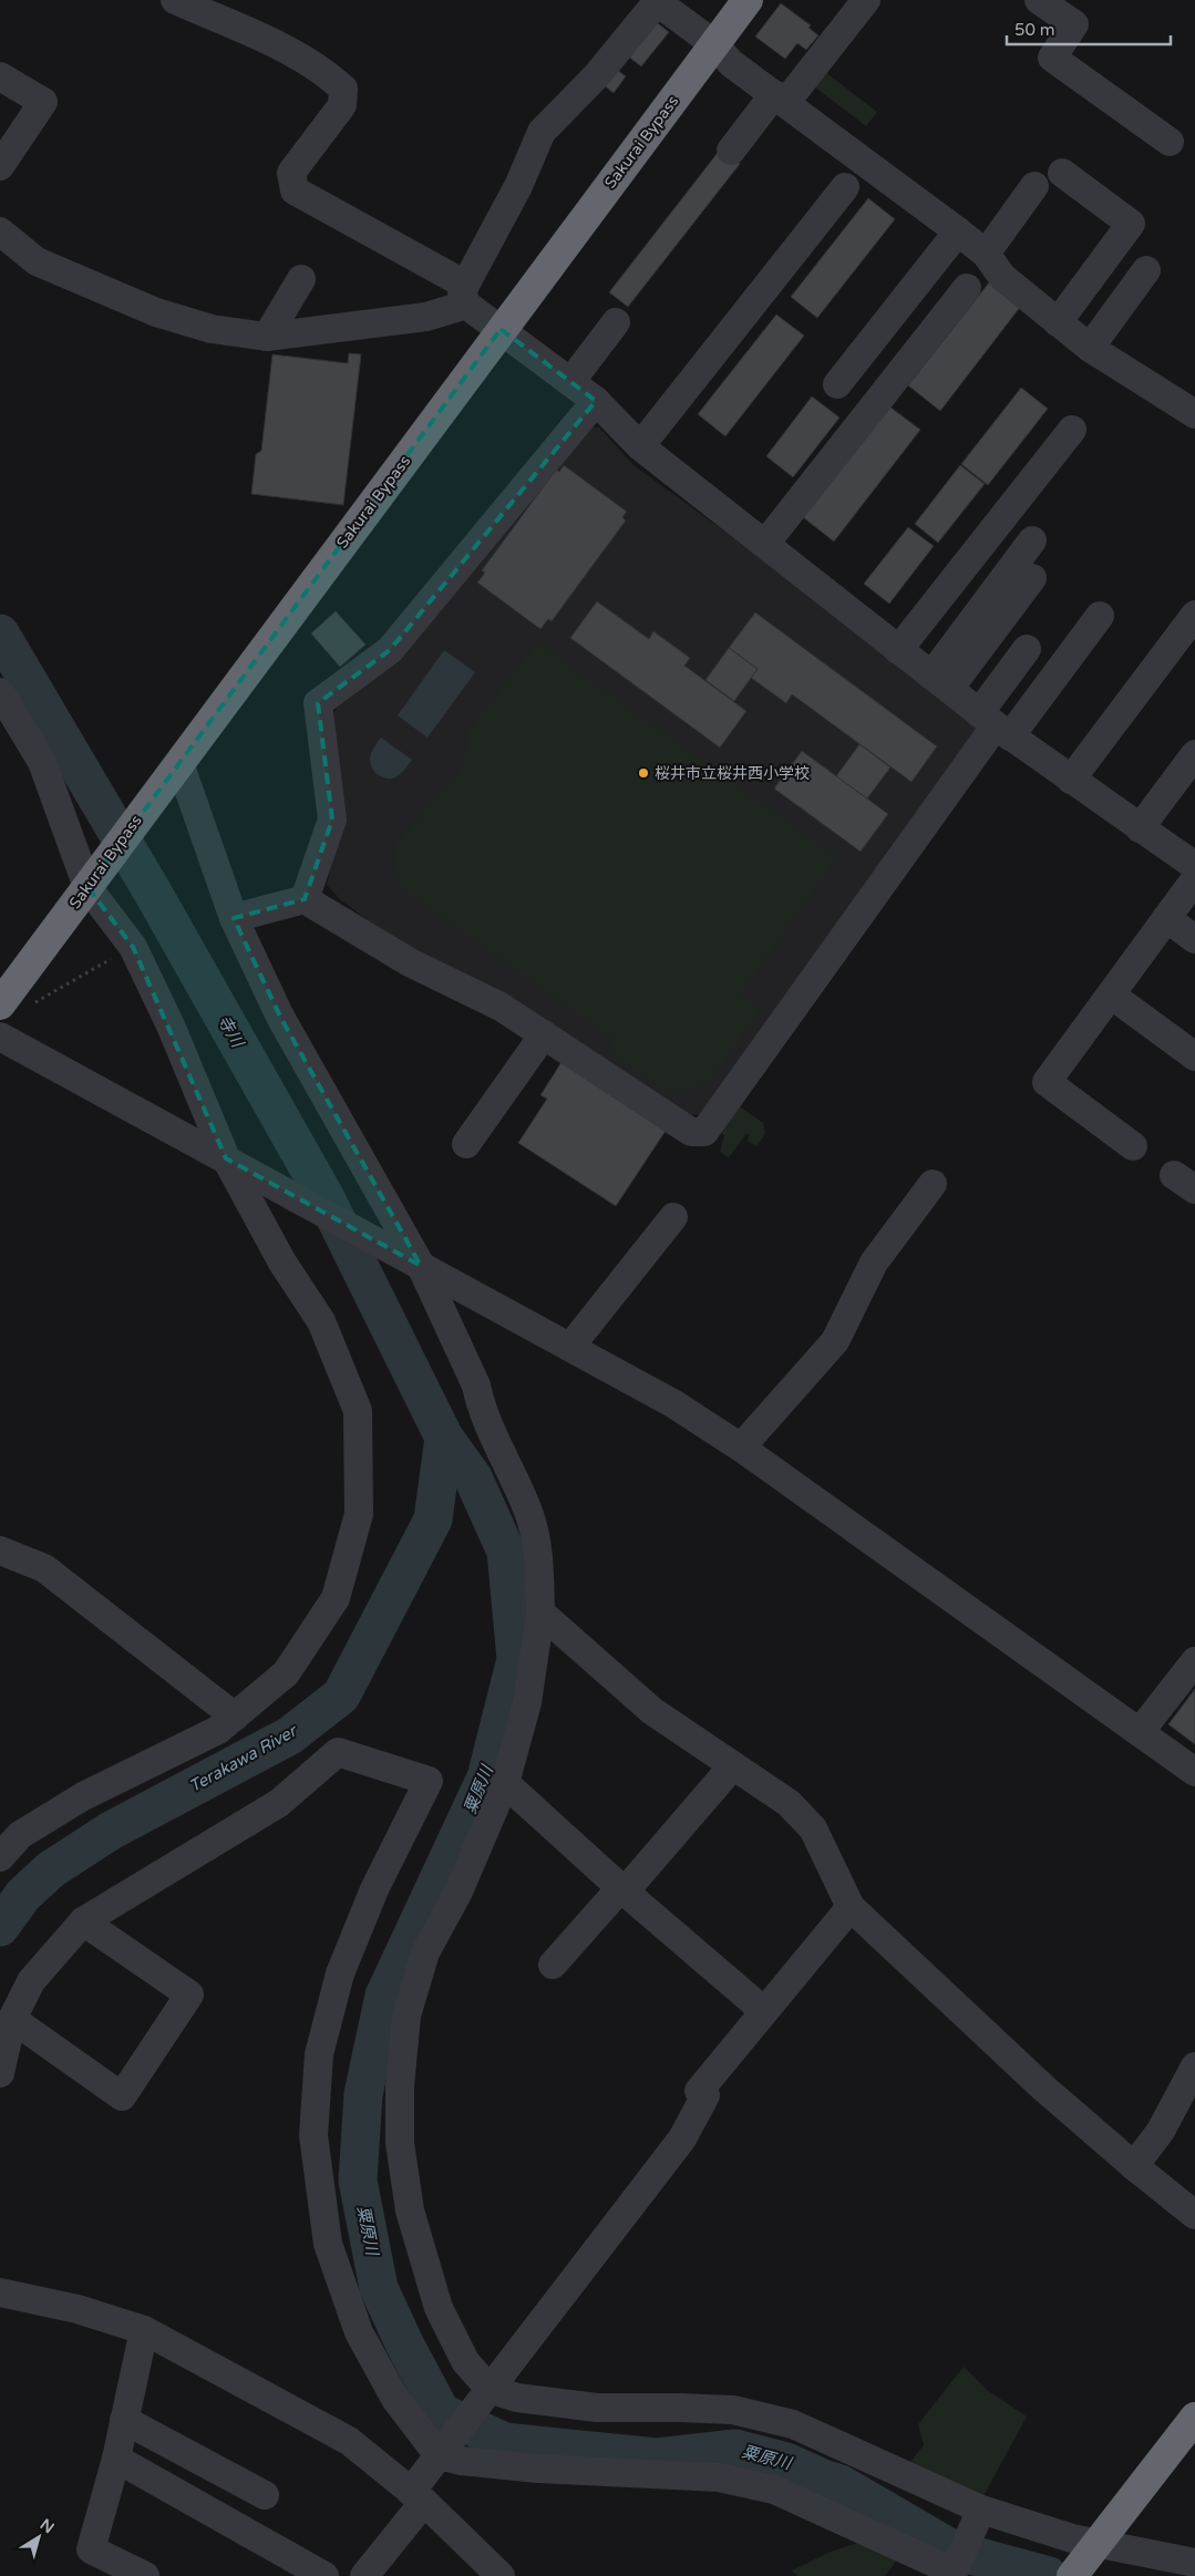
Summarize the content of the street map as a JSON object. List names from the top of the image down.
{
  "streets": {
    "highway": ["Sakurai Bypass"]
  },
  "water": ["寺川", "Terakawa River", "粟原川"],
  "places": ["桜井市立桜井西小学校"],
  "scale_bar": "50 m",
  "north": "top right"
}
